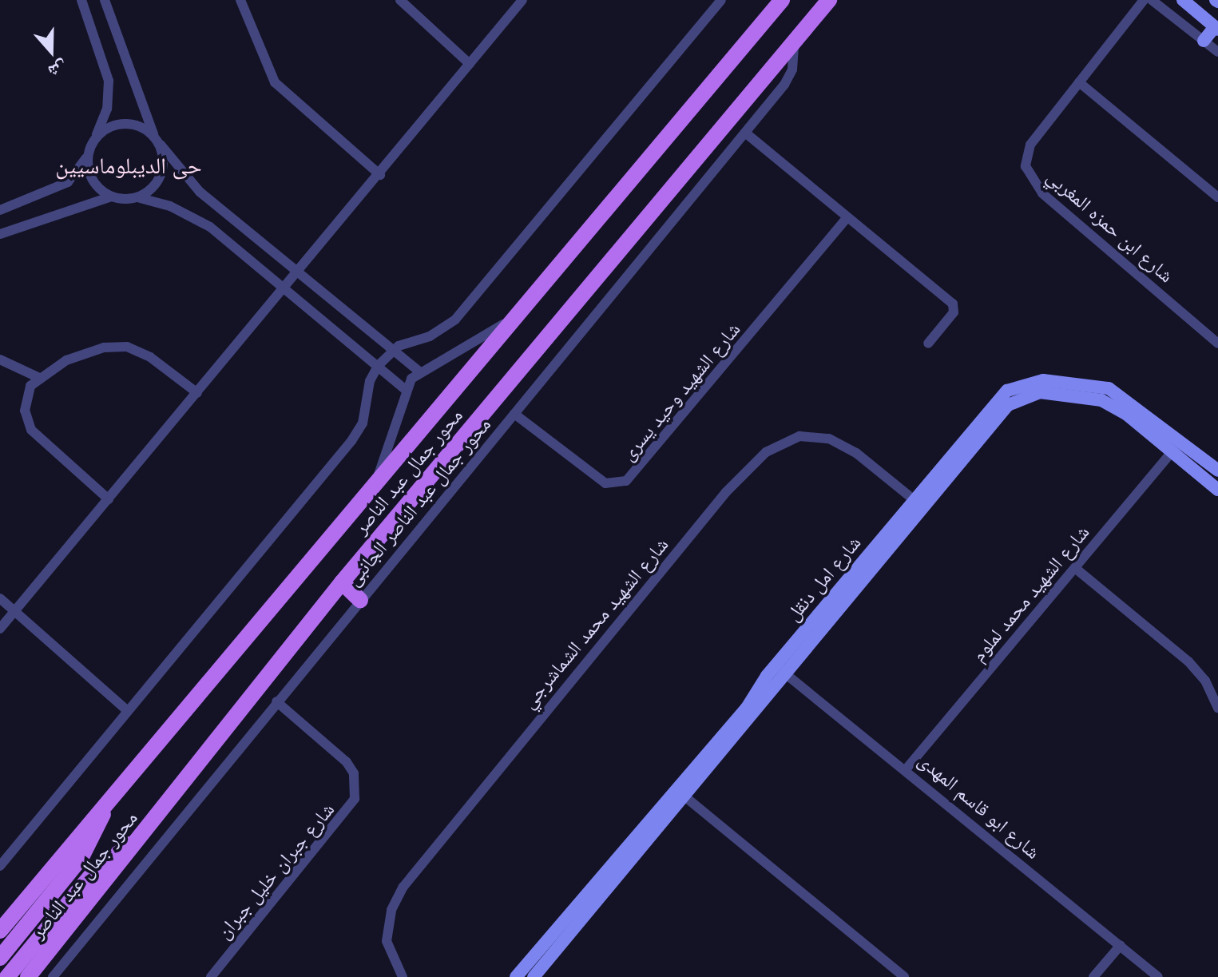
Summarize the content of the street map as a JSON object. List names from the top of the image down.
{
  "streets": {
    "main road": ["محور جمال عبد الناصر"],
    "street": [
      "شارع ابن حمزه المغربي",
      "شارع الشهيد وحيد يسرى",
      "محور جمال عبد الناصر الجانبى",
      "شارع امل دنقل",
      "شارع الشهيد محمد لملوم",
      "شارع الشهيد محمد الشماشرجي",
      "شارع ابو قاسم المهدى",
      "شارع جبران خليل جبران"
    ]
  },
  "crossings": [
    ["شارع الشهيد وحيد يسرى", "محور جمال عبد الناصر الجانبى"],
    ["محور جمال عبد الناصر", "محور جمال عبد الناصر الجانبى"],
    ["محور جمال عبد الناصر الجانبى", "شارع جبران خليل جبران"],
    ["شارع امل دنقل", "شارع الشهيد محمد لملوم"],
    ["شارع امل دنقل", "شارع الشهيد محمد الشماشرجي"],
    ["شارع امل دنقل", "شارع ابو قاسم المهدى"],
    ["شارع الشهيد محمد لملوم", "شارع ابو قاسم المهدى"]
  ],
  "districts": ["حى الديبلوماسيين"],
  "north": "bottom"
}
